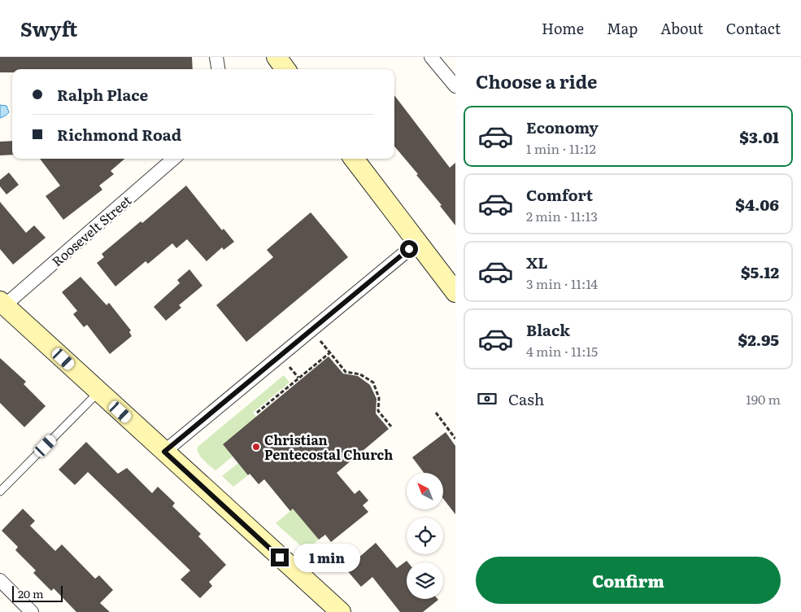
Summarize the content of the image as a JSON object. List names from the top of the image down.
{
  "streets": {
    "street": ["Roosevelt Street"]
  },
  "places": ["Christian Pentecostal Church"],
  "scale_bar": "20 m",
  "north": "top left",
  "page": {
    "header": "Swyft",
    "nav": [
      "Home",
      "Map",
      "About",
      "Contact"
    ],
    "heading": "Choose a ride",
    "banner": ["Ralph Place", "Richmond Road"],
    "list": [
      {
        "name": "Economy",
        "note": "1 min · 11:12",
        "value": "$3.01"
      },
      {
        "name": "Comfort",
        "note": "2 min · 11:13",
        "value": "$4.06"
      },
      {
        "name": "XL",
        "note": "3 min · 11:14",
        "value": "$5.12"
      },
      {
        "name": "Black",
        "note": "4 min · 11:15",
        "value": "$2.95"
      }
    ],
    "pay": ["Cash", "190 m"],
    "bubble": "1 min",
    "buttons": "Confirm",
    "scale": "20 m"
  }
}
